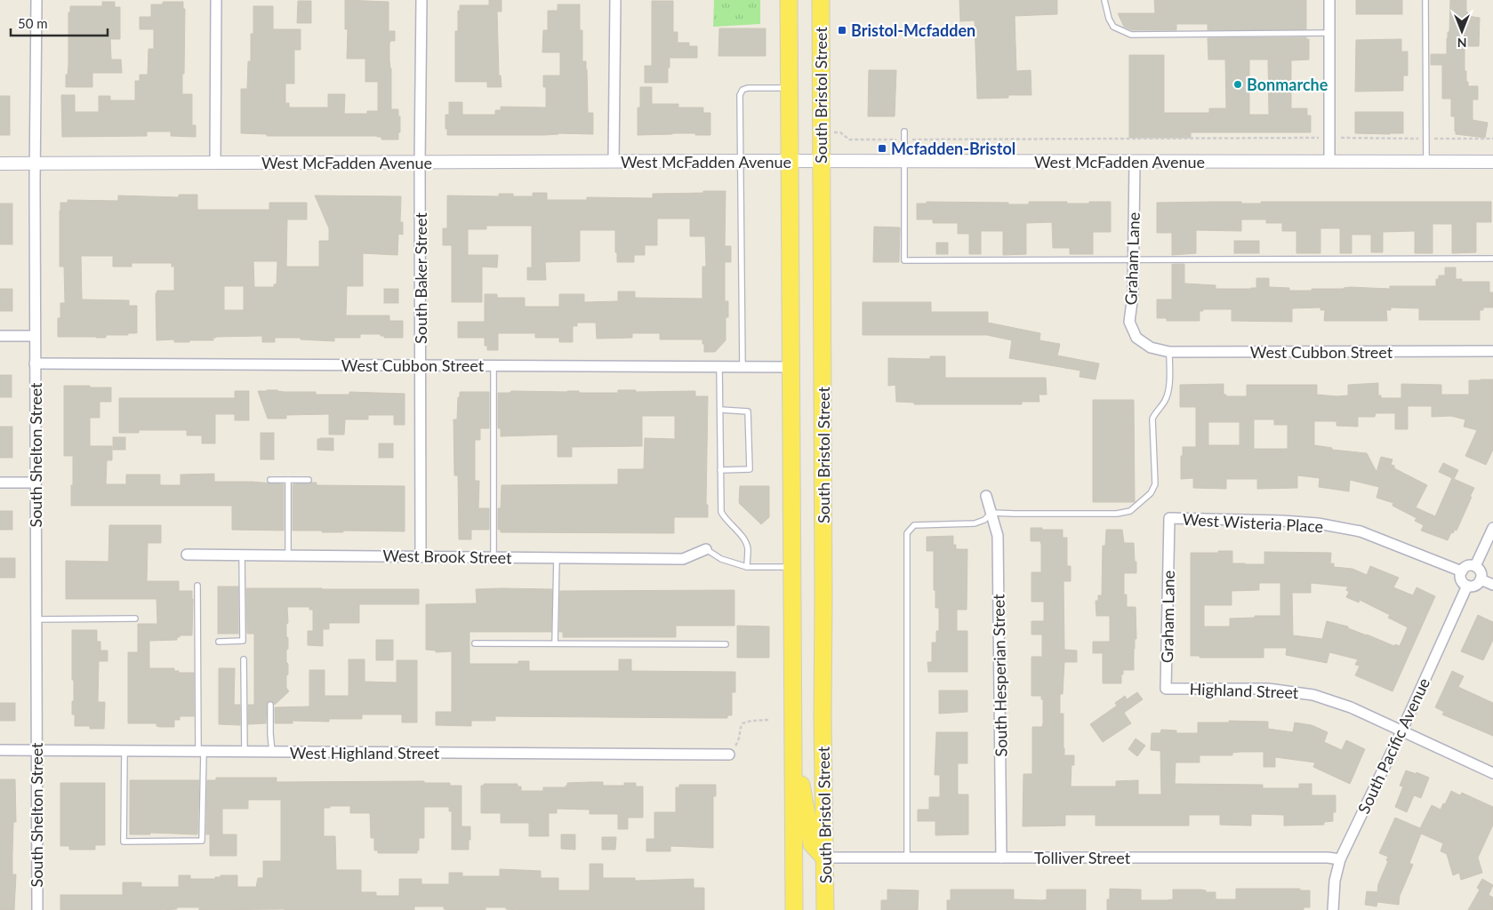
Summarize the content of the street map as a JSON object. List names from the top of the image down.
{
  "streets": {
    "main road": ["South Bristol Street"],
    "street": [
      "West McFadden Avenue",
      "Graham Lane",
      "South Baker Street",
      "West Cubbon Street",
      "South Shelton Street",
      "West Wisteria Place",
      "West Brook Street",
      "South Hesperian Street",
      "Highland Street",
      "South Pacific Avenue",
      "West Highland Street",
      "Tolliver Street"
    ]
  },
  "crossings": [
    ["South Bristol Street", "West McFadden Avenue"],
    ["South Bristol Street", "West Cubbon Street"],
    ["South Bristol Street", "Tolliver Street"],
    ["West McFadden Avenue", "Graham Lane"],
    ["West McFadden Avenue", "South Baker Street"],
    ["West McFadden Avenue", "South Shelton Street"],
    ["Graham Lane", "West Cubbon Street"],
    ["Graham Lane", "West Wisteria Place"],
    ["Graham Lane", "Highland Street"],
    ["South Baker Street", "West Cubbon Street"],
    ["South Baker Street", "West Brook Street"],
    ["West Cubbon Street", "South Shelton Street"],
    ["South Shelton Street", "West Highland Street"],
    ["West Wisteria Place", "South Pacific Avenue"],
    ["South Hesperian Street", "Tolliver Street"],
    ["Highland Street", "South Pacific Avenue"],
    ["South Pacific Avenue", "Tolliver Street"]
  ],
  "places": {
    "transit": ["Bristol-Mcfadden", "Mcfadden-Bristol"],
    "other": ["Bonmarche"]
  },
  "scale_bar": "50 m",
  "north": "bottom"
}
